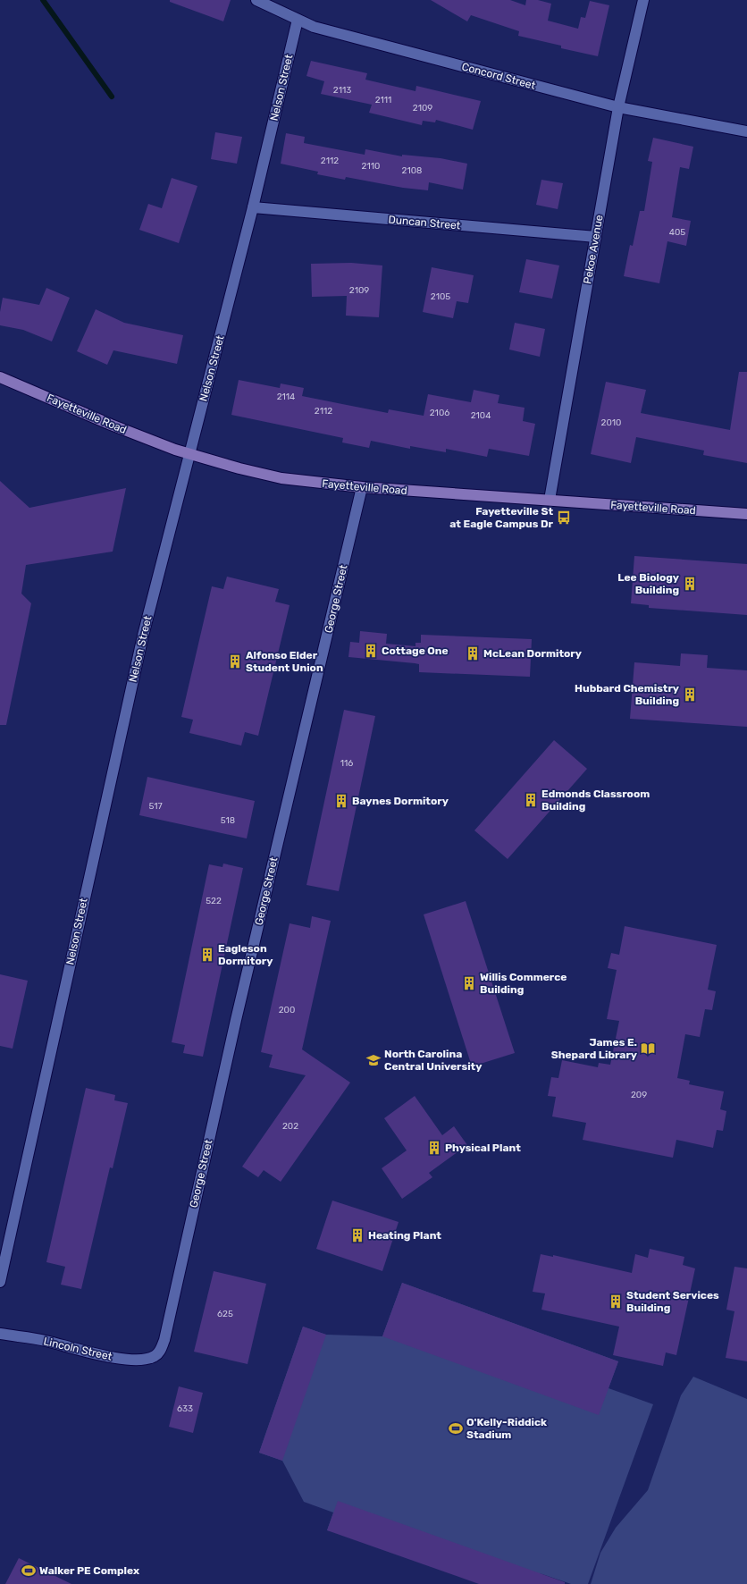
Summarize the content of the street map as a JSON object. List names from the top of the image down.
{
  "streets": {
    "main road": ["Fayetteville Road"],
    "street": [
      "Concord Street",
      "Nelson Street",
      "Duncan Street",
      "Pekoe Avenue",
      "George Street",
      "Lincoln Street"
    ]
  },
  "crossings": [
    ["Concord Street", "Nelson Street"],
    ["Concord Street", "Pekoe Avenue"],
    ["Nelson Street", "Duncan Street"],
    ["Nelson Street", "Fayetteville Road"],
    ["Duncan Street", "Pekoe Avenue"],
    ["Pekoe Avenue", "Fayetteville Road"],
    ["Fayetteville Road", "George Street"],
    ["George Street", "Lincoln Street"]
  ],
  "places": {
    "bus stop": ["Fayetteville St at Eagle Campus Dr"],
    "building": [
      "Lee Biology Building",
      "Cottage One",
      "McLean Dormitory",
      "Alfonso Elder Student Union",
      "Hubbard Chemistry Building",
      "Edmonds Classroom Building",
      "Baynes Dormitory",
      "Eagleson Dormitory",
      "Willis Commerce Building",
      "Physical Plant",
      "Heating Plant",
      "Student Services Building"
    ],
    "library": ["James E. Shepard Library"],
    "school or university": ["North Carolina Central University"],
    "sports": ["O'Kelly-Riddick Stadium", "Walker PE Complex"]
  },
  "house_numbers": [
    "2113",
    "2111",
    "2109",
    "2112",
    "2110",
    "2108",
    "405",
    "2109",
    "2105",
    "2114",
    "2112",
    "2106",
    "2104",
    "2010",
    "116",
    "517",
    "518",
    "522",
    "200",
    "209",
    "202",
    "625",
    "633"
  ]
}
